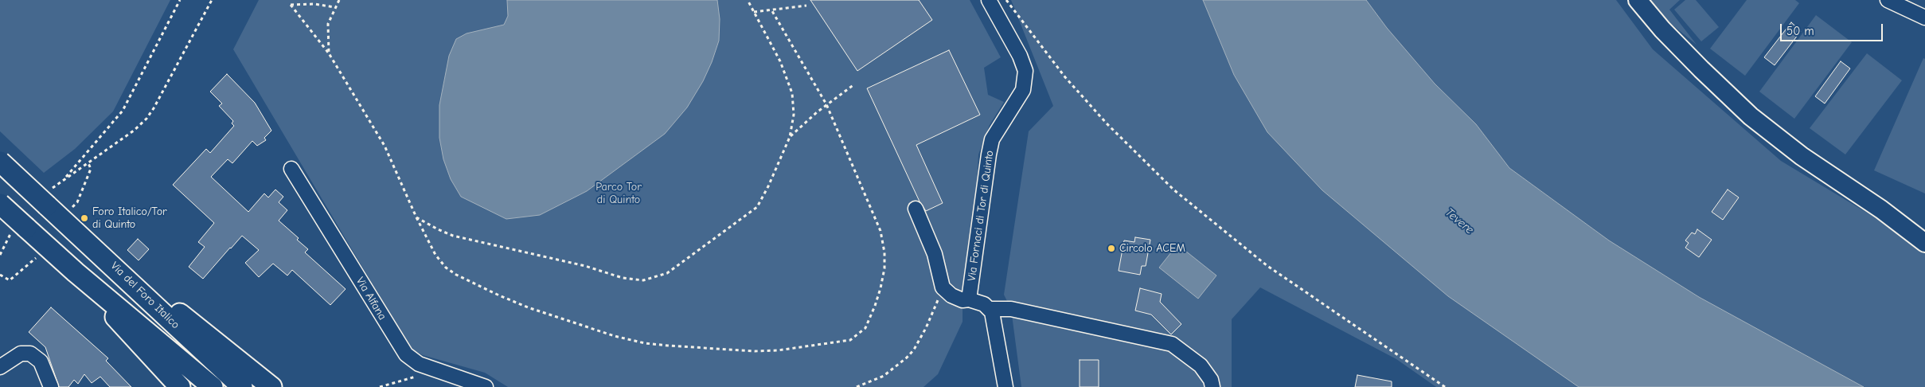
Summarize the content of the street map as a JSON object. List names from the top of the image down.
{
  "streets": {
    "highway": ["Via del Foro Italico"],
    "street": ["Via Fornaci di Tor di Quinto", "Via Alfana"]
  },
  "water": ["Tevere"],
  "parks": ["Parco Tor di Quinto"],
  "places": ["Foro Italico/Tor di Quinto", "Circolo ACEM"],
  "scale_bar": "50 m"
}
